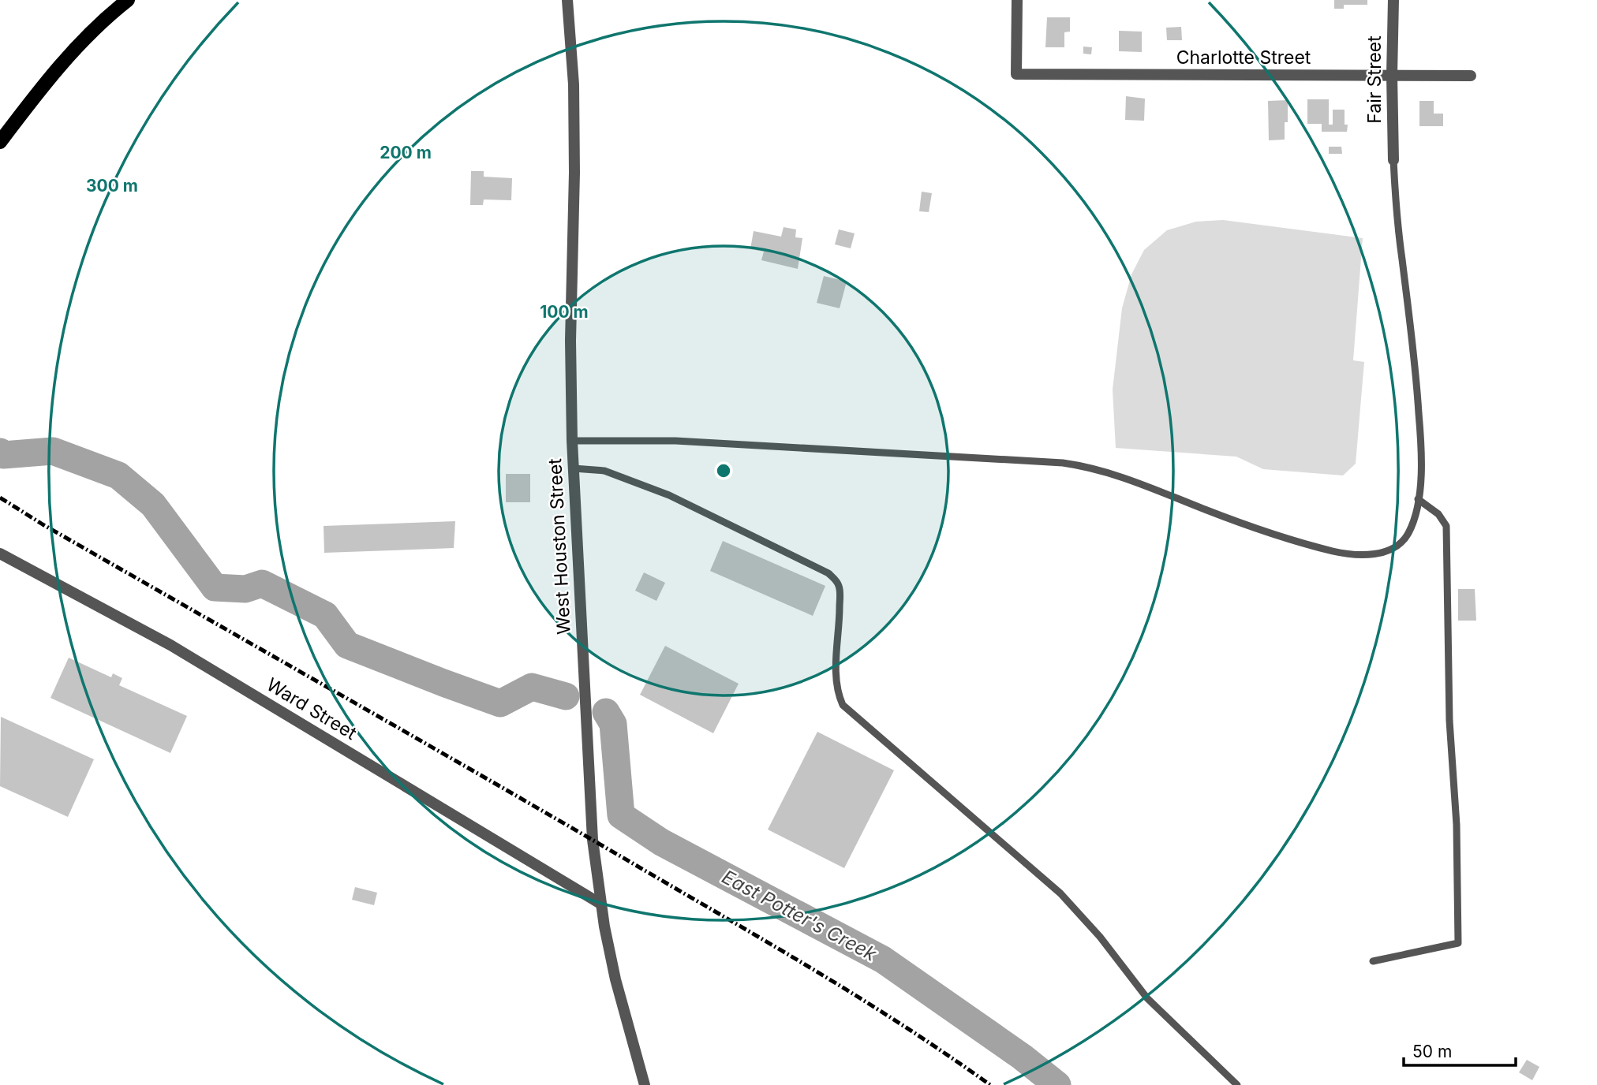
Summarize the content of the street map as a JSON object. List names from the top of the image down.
{
  "streets": {
    "street": [
      "Charlotte Street",
      "Fair Street",
      "West Houston Street",
      "Ward Street"
    ]
  },
  "crossings": [
    ["Charlotte Street", "Fair Street"],
    ["West Houston Street", "Ward Street"]
  ],
  "water": ["East Potter's Creek"],
  "scale_bar": "50 m",
  "rings": ["200 m", "300 m", "100 m"]
}
